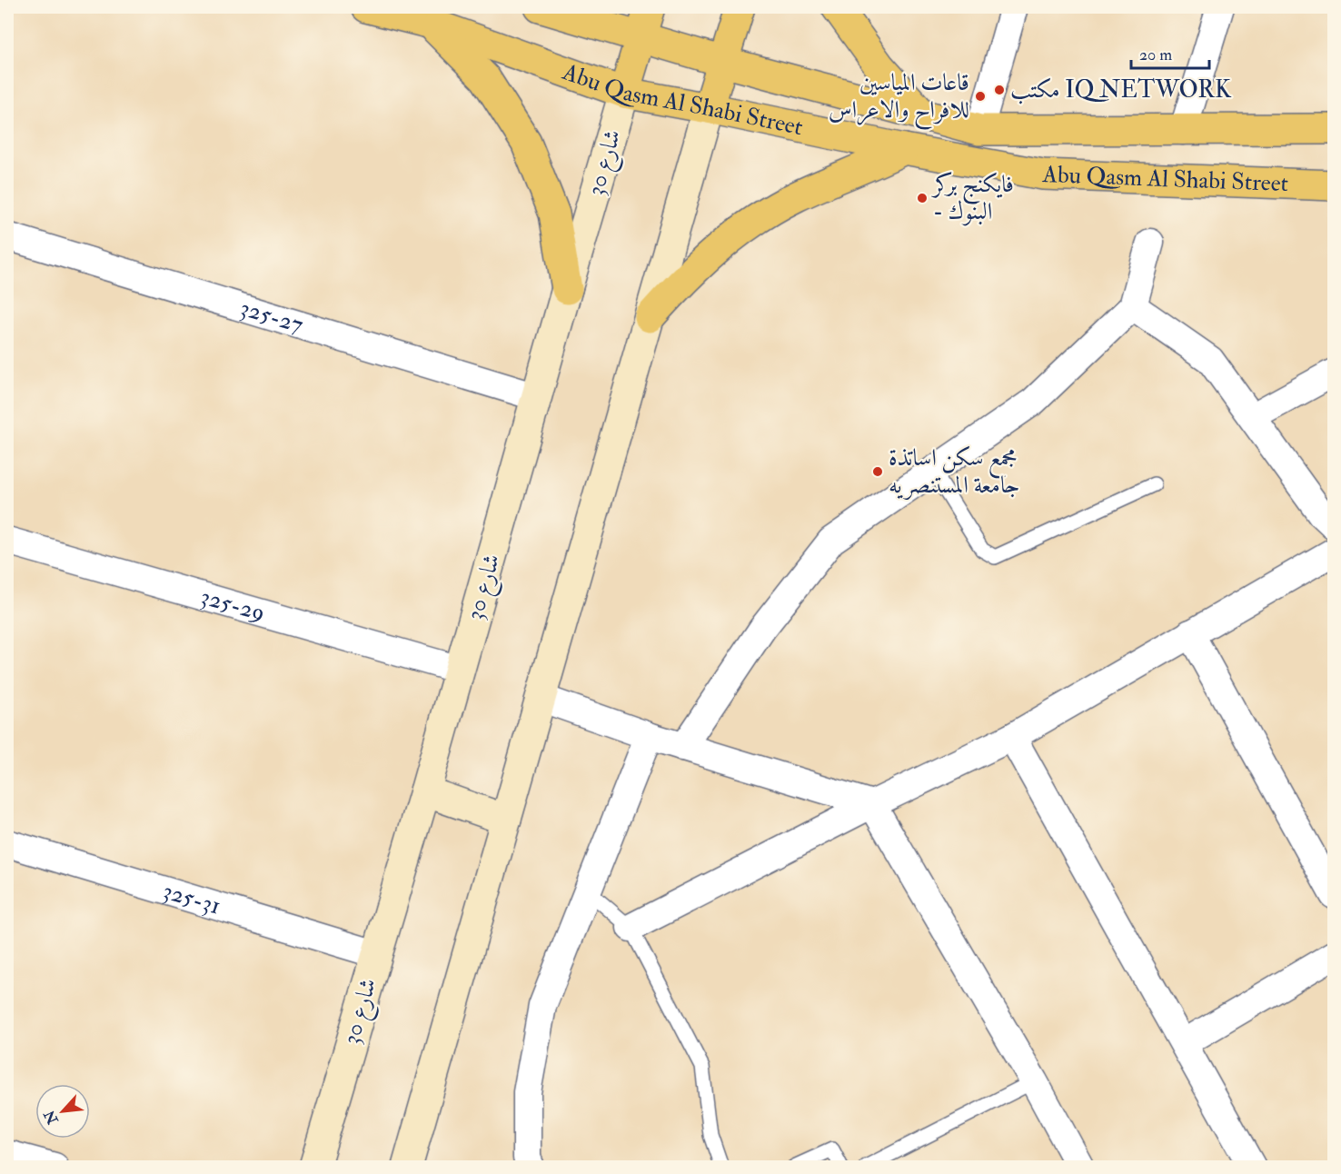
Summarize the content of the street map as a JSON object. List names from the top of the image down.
{
  "streets": {
    "main road": ["Abu Qasm Al Shabi Street", "شارع 30"],
    "street": ["325-27", "325-29", "325-31"]
  },
  "crossings": [
    ["Abu Qasm Al Shabi Street", "شارع 30"],
    ["شارع 30", "325-27"],
    ["شارع 30", "325-29"],
    ["شارع 30", "325-31"]
  ],
  "places": [
    "مكتب IQ NETWORK",
    "قاعات المياسين للافراح والاعراس",
    "فايكنج بركر - البنوك",
    "مجمع سكن اساتذة جامعة المستنصريه"
  ],
  "scale_bar": "20 m",
  "north": "bottom left"
}
